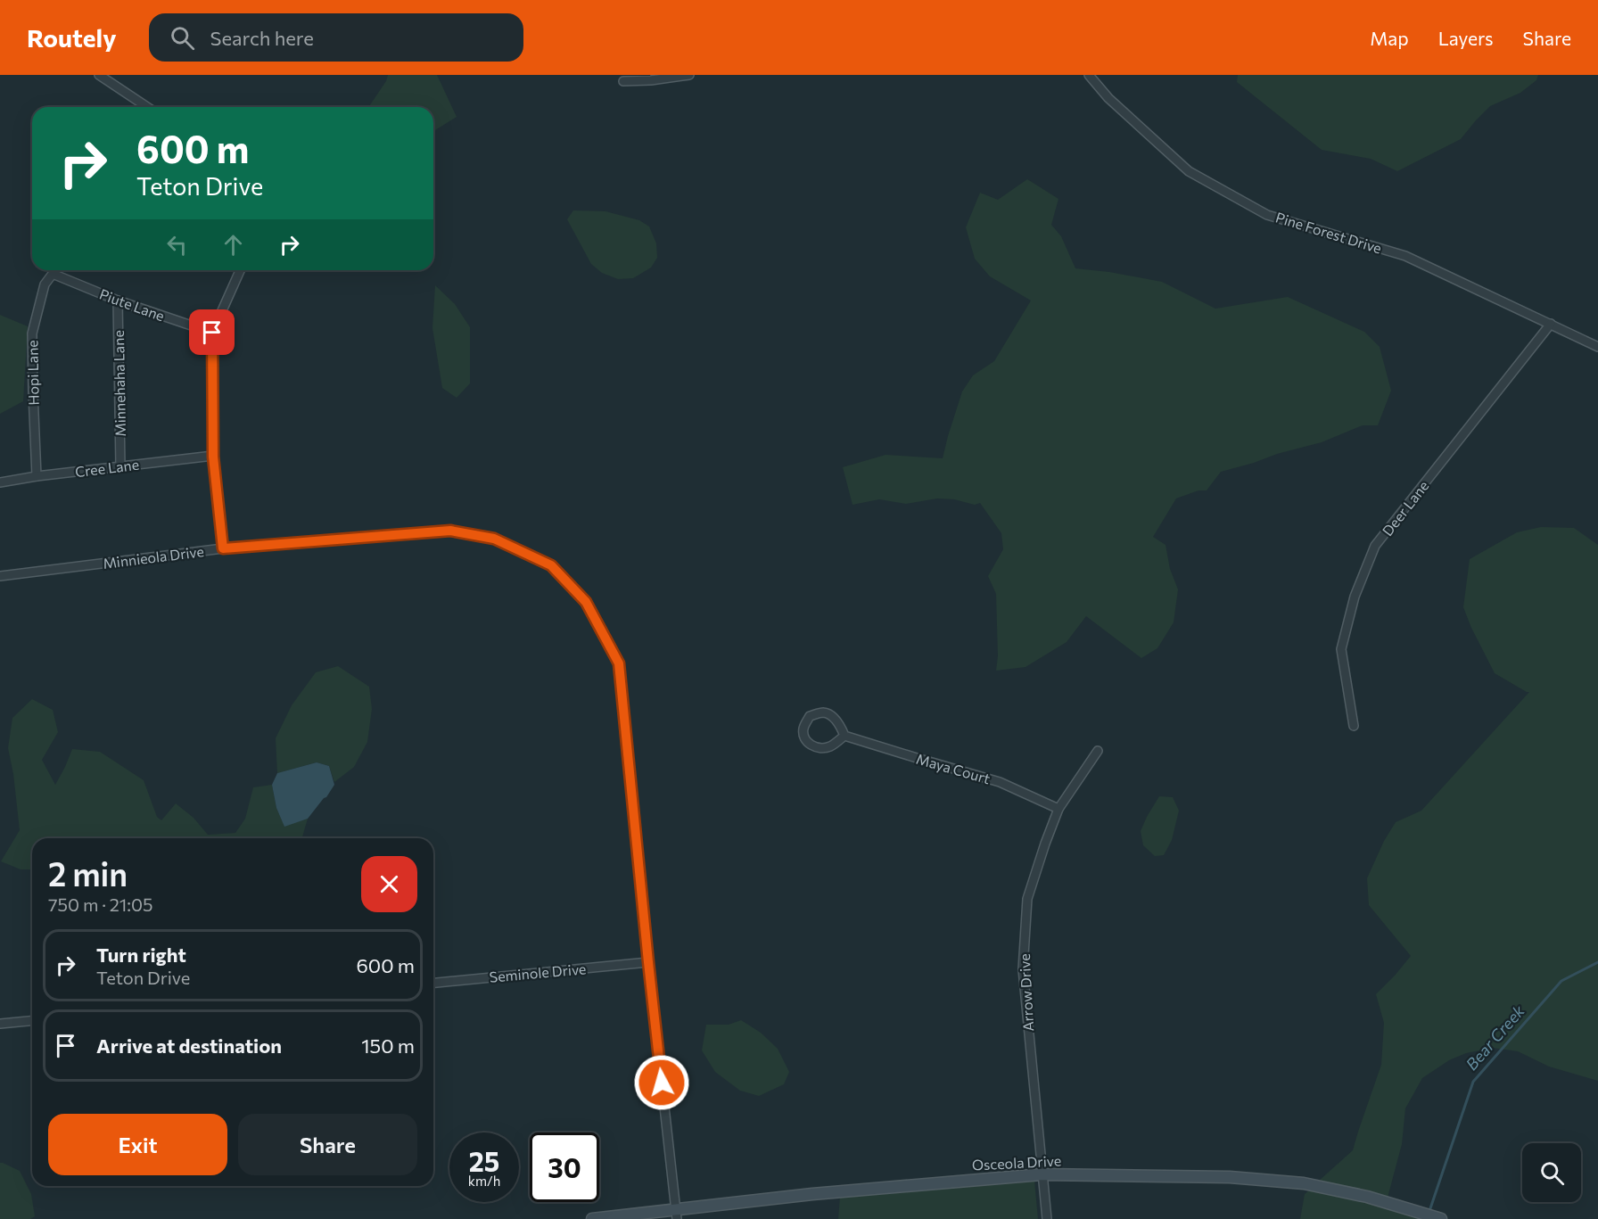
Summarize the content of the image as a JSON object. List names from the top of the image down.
{
  "streets": {
    "street": [
      "Pine Forest Drive",
      "Piute Lane",
      "Hopi Lane",
      "Minnehaha Lane",
      "Cree Lane",
      "Deer Lane",
      "Minnieola Drive",
      "Maya Court",
      "Seminole Drive",
      "Arrow Drive",
      "Osceola Drive"
    ]
  },
  "crossings": [
    ["Pine Forest Drive", "Deer Lane"],
    ["Piute Lane", "Hopi Lane"],
    ["Piute Lane", "Minnehaha Lane"],
    ["Hopi Lane", "Cree Lane"],
    ["Minnehaha Lane", "Cree Lane"],
    ["Minnieola Drive", "Seminole Drive"],
    ["Minnieola Drive", "Osceola Drive"],
    ["Maya Court", "Arrow Drive"],
    ["Arrow Drive", "Osceola Drive"]
  ],
  "water": ["Bear Creek"],
  "page": {
    "header": "Routely",
    "search": "Search here",
    "nav": ["Map", "Layers", "Share"],
    "turn": ["600 m", "Teton Drive"],
    "heading": ["2 min", "750 m · 21:05"],
    "list": [
      {
        "name": "Turn right",
        "note": "Teton Drive",
        "value": "600 m"
      },
      {
        "name": "Arrive at destination",
        "value": "150 m"
      }
    ],
    "buttons": ["Exit", "Share"],
    "speed": "25 km/h",
    "limit": "30"
  }
}
